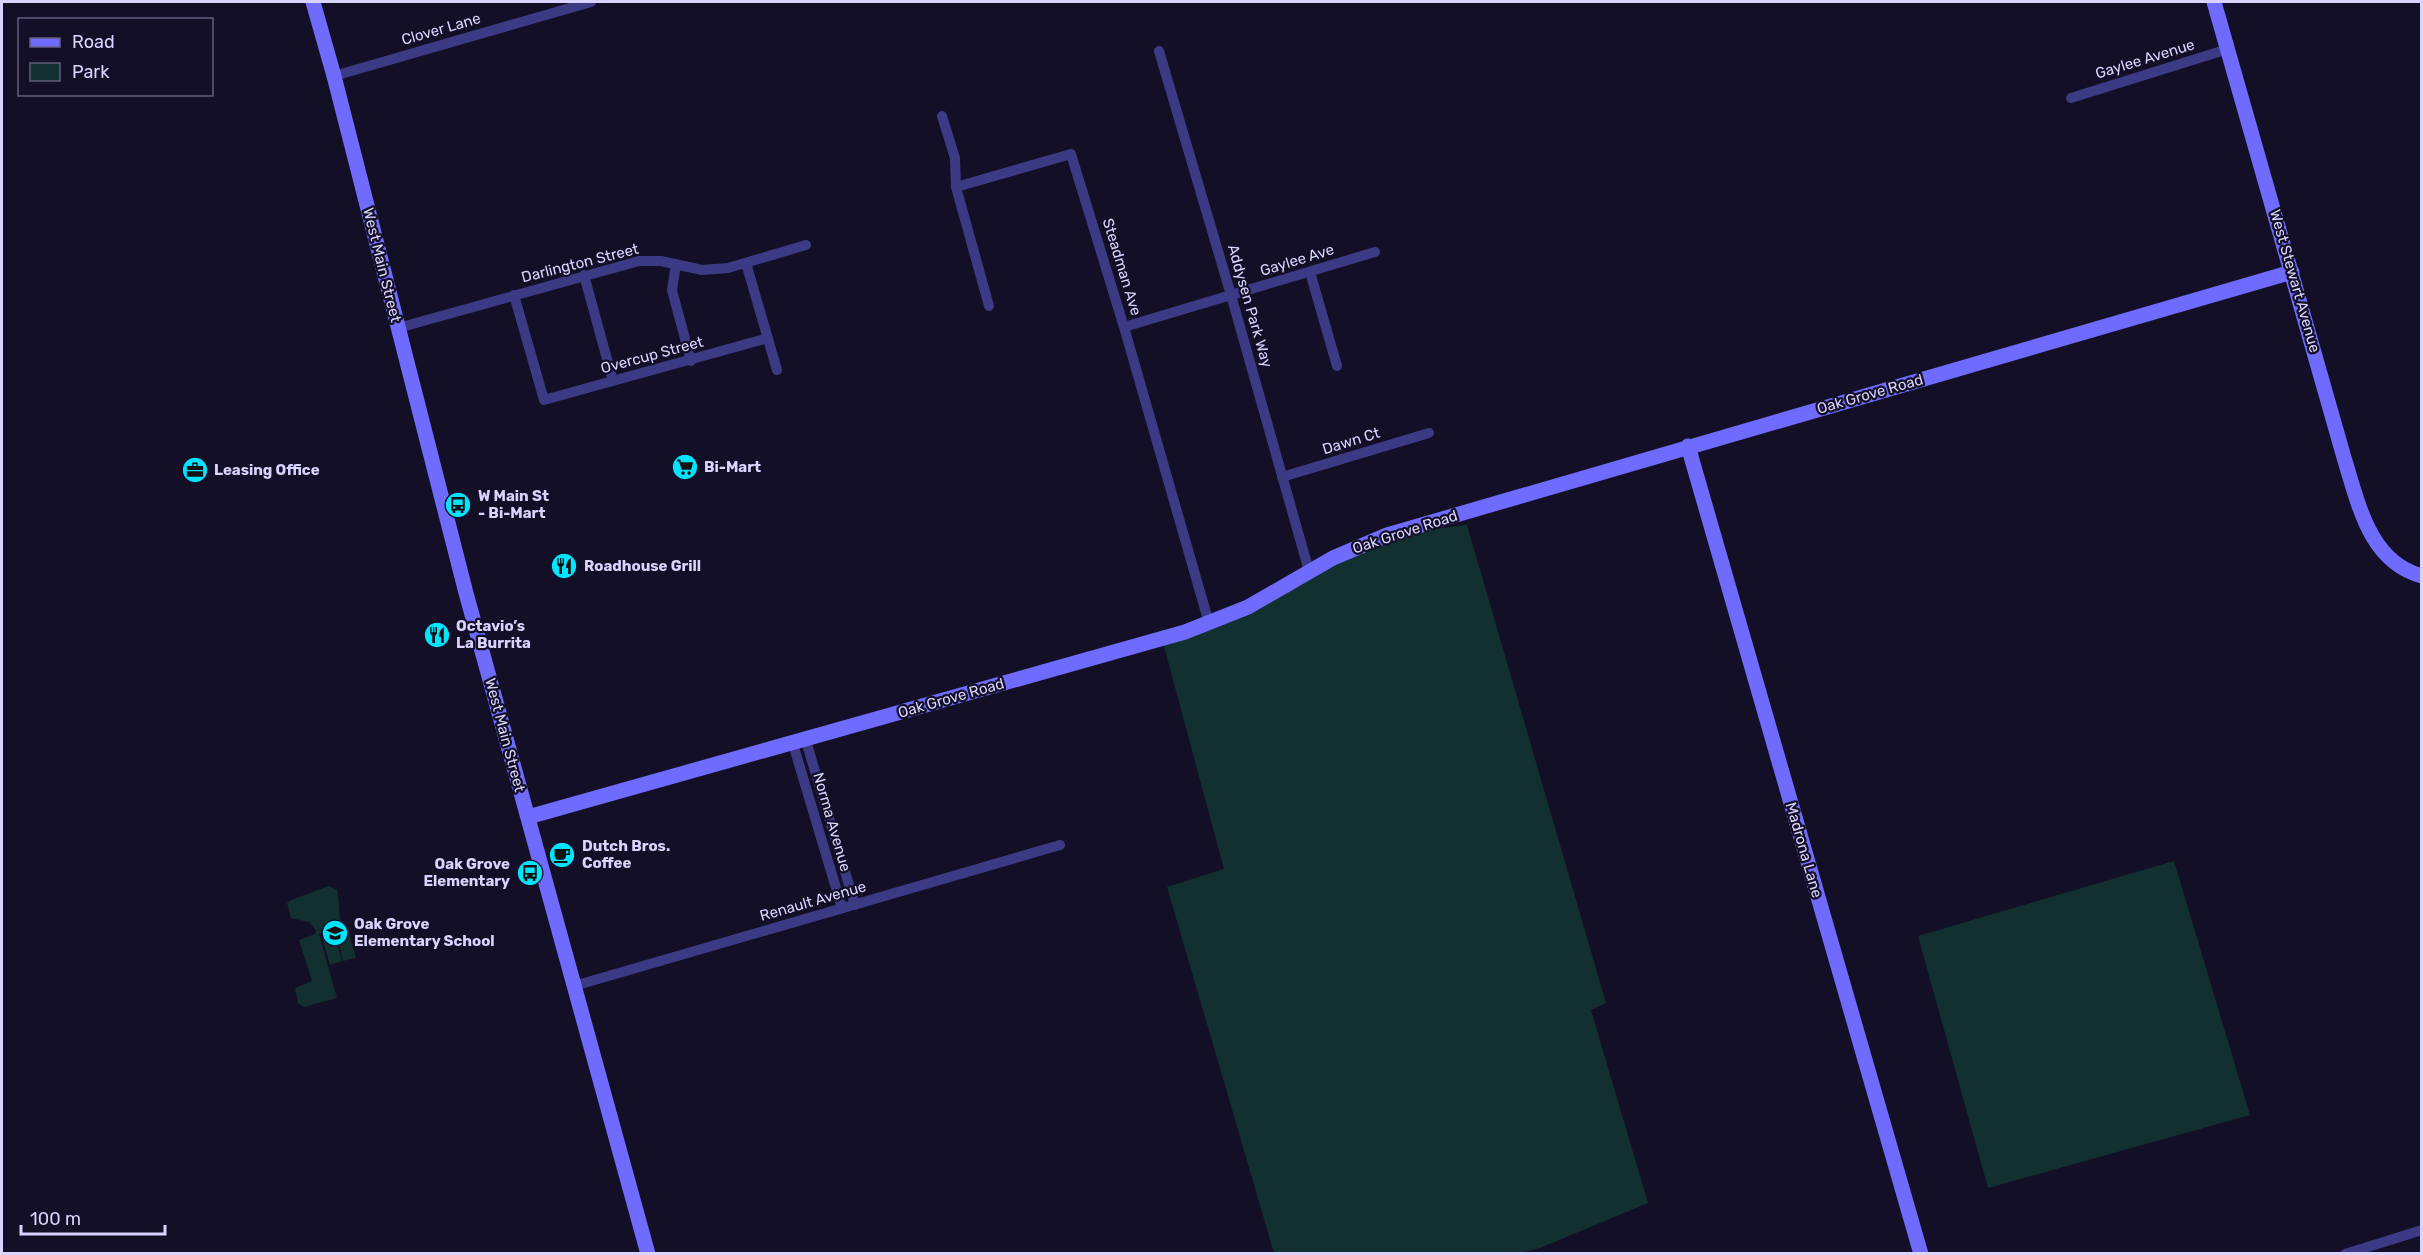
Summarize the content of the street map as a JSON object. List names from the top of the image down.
{
  "streets": {
    "street": [
      "Clover Lane",
      "Gaylee Avenue",
      "Gaylee Ave",
      "Darlington Street",
      "West Main Street",
      "Steadman Ave",
      "West Stewart Avenue",
      "Addysen Park Way",
      "Overcup Street",
      "Oak Grove Road",
      "Dawn Ct",
      "Norma Avenue",
      "Madrona Lane",
      "Renault Avenue"
    ]
  },
  "crossings": [
    ["Clover Lane", "West Main Street"],
    ["Gaylee Avenue", "West Stewart Avenue"],
    ["Gaylee Ave", "Steadman Ave"],
    ["Gaylee Ave", "Addysen Park Way"],
    ["Darlington Street", "West Main Street"],
    ["Darlington Street", "Overcup Street"],
    ["West Main Street", "Oak Grove Road"],
    ["West Main Street", "Renault Avenue"],
    ["Steadman Ave", "Oak Grove Road"],
    ["West Stewart Avenue", "Oak Grove Road"],
    ["Addysen Park Way", "Oak Grove Road"],
    ["Addysen Park Way", "Dawn Ct"],
    ["Oak Grove Road", "Norma Avenue"],
    ["Oak Grove Road", "Madrona Lane"],
    ["Norma Avenue", "Renault Avenue"]
  ],
  "places": {
    "supermarket": ["Bi-Mart"],
    "office": ["Leasing Office"],
    "bus stop": ["W Main St - Bi-Mart", "Oak Grove Elementary"],
    "restaurant": ["Roadhouse Grill", "Octavio’s La Burrita"],
    "cafe": ["Dutch Bros. Coffee"],
    "school or university": ["Oak Grove Elementary School"]
  },
  "legend": ["Road", "Park"],
  "scale_bar": "100 m"
}
